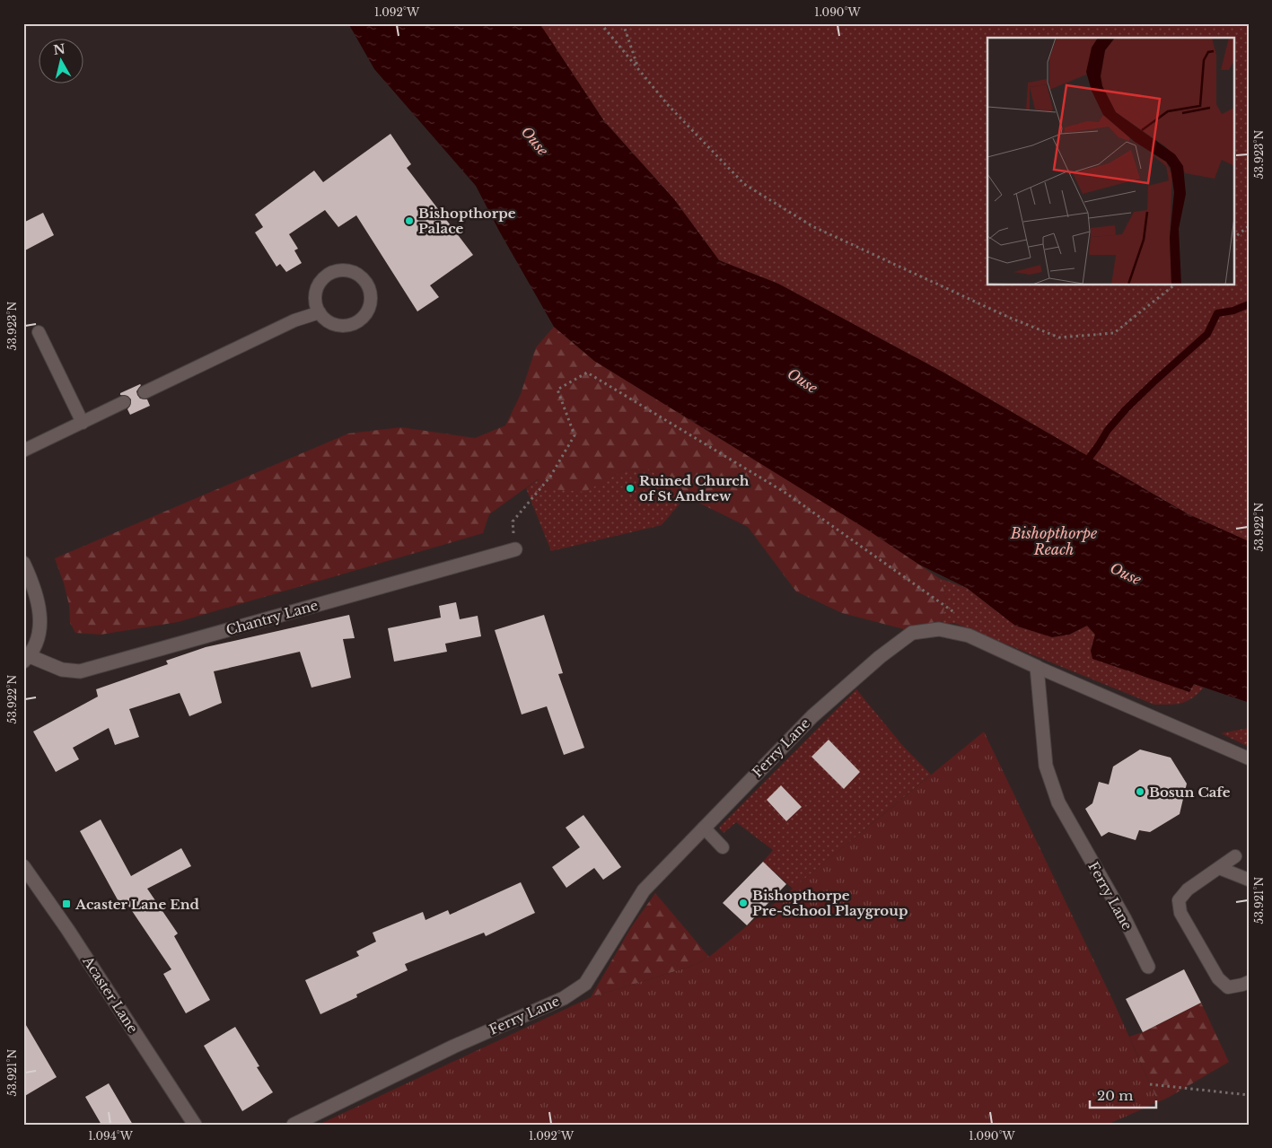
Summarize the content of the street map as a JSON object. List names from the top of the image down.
{
  "streets": {
    "street": ["Chantry Lane", "Ferry Lane", "Acaster Lane"]
  },
  "water": ["Ouse", "Bishopthorpe Reach"],
  "places": {
    "other": [
      "Bishopthorpe Palace",
      "Ruined Church of St Andrew",
      "Bosun Cafe",
      "Bishopthorpe Pre-School Playgroup"
    ],
    "transit": ["Acaster Lane End"]
  },
  "scale_bar": "20 m",
  "north": "top",
  "coordinates": [
    "1.092°W",
    "1.090°W",
    "53.923°N",
    "53.922°N",
    "53.921°N",
    "1.094°W"
  ]
}
